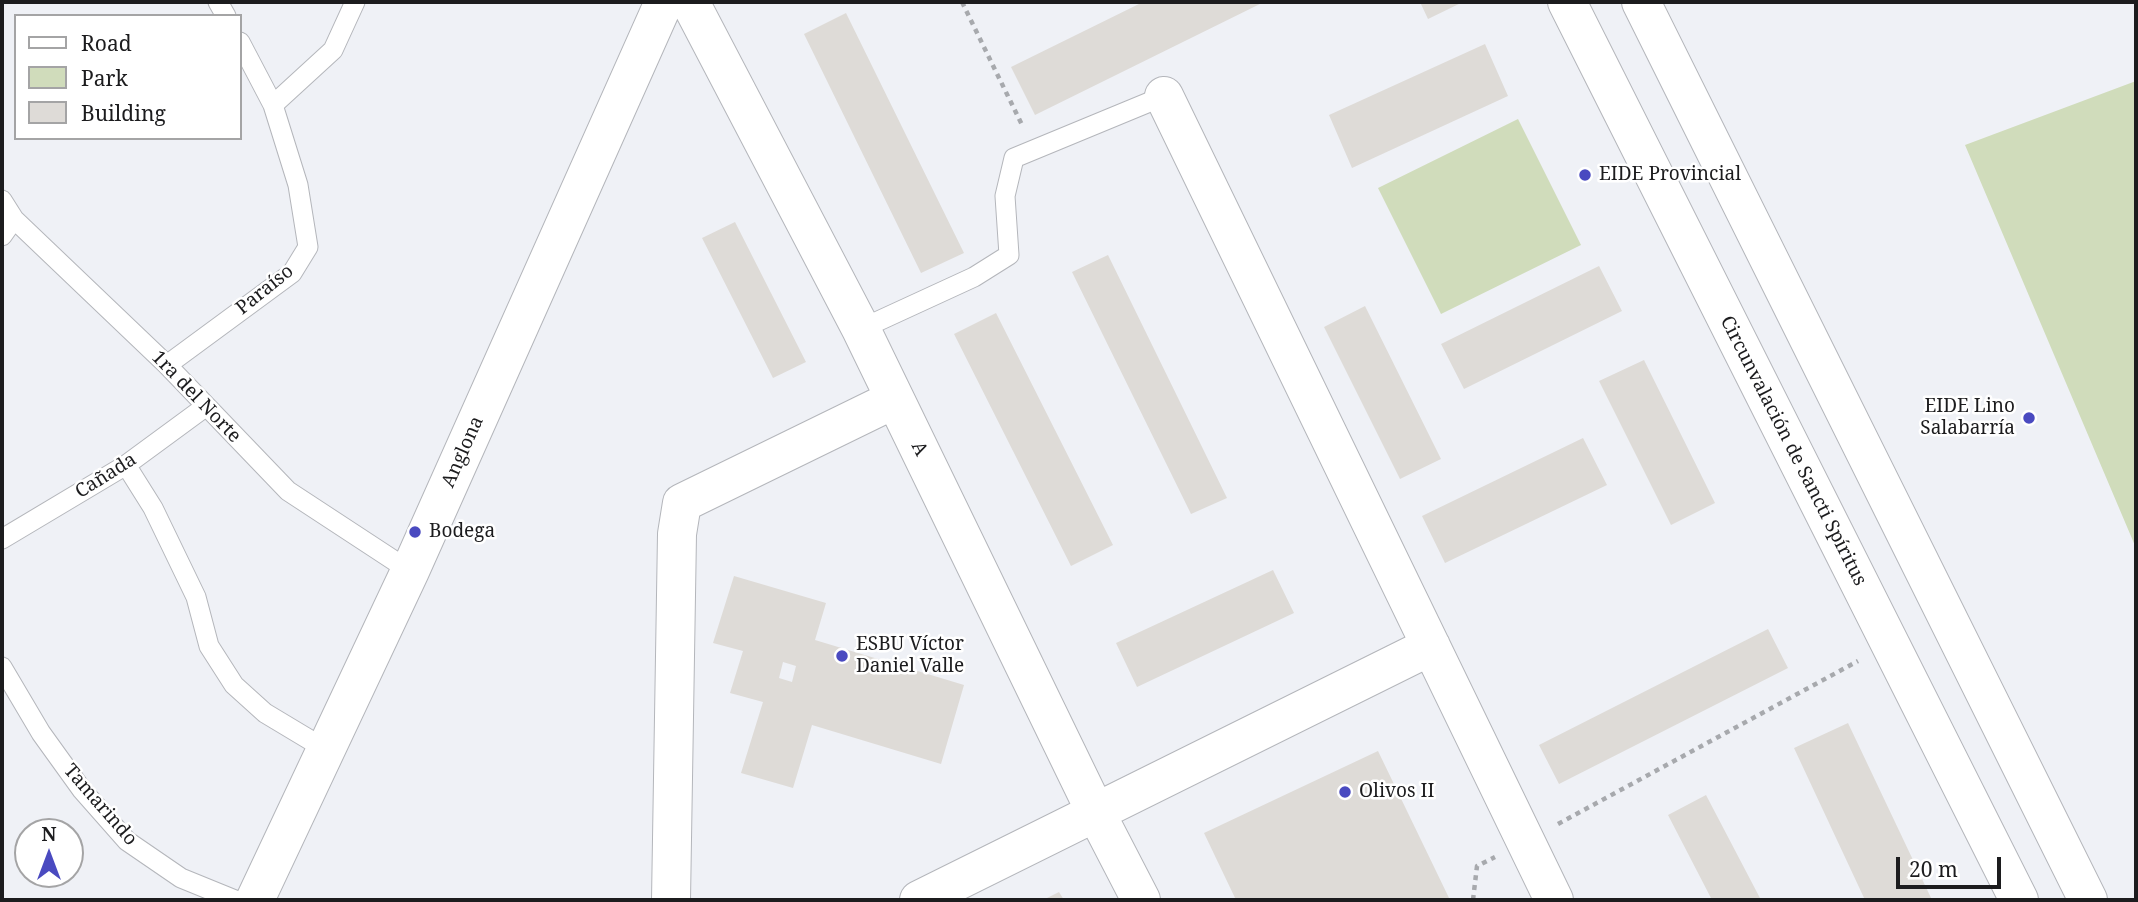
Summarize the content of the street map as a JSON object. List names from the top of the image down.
{
  "streets": {
    "main road": ["A", "Circunvalación de Sancti Spíritus", "Anglona"],
    "lane": [
      "Paraíso",
      "1ra del Norte",
      "Cañada",
      "Tamarindo"
    ]
  },
  "crossings": [
    ["Paraíso", "1ra del Norte"],
    ["1ra del Norte", "Anglona"],
    ["1ra del Norte", "Cañada"]
  ],
  "places": [
    "EIDE Provincial",
    "EIDE Lino Salabarría",
    "Bodega",
    "ESBU Víctor Daniel Valle",
    "Olivos II"
  ],
  "legend": ["Road", "Park", "Building"],
  "scale_bar": "20 m",
  "north": "top"
}
